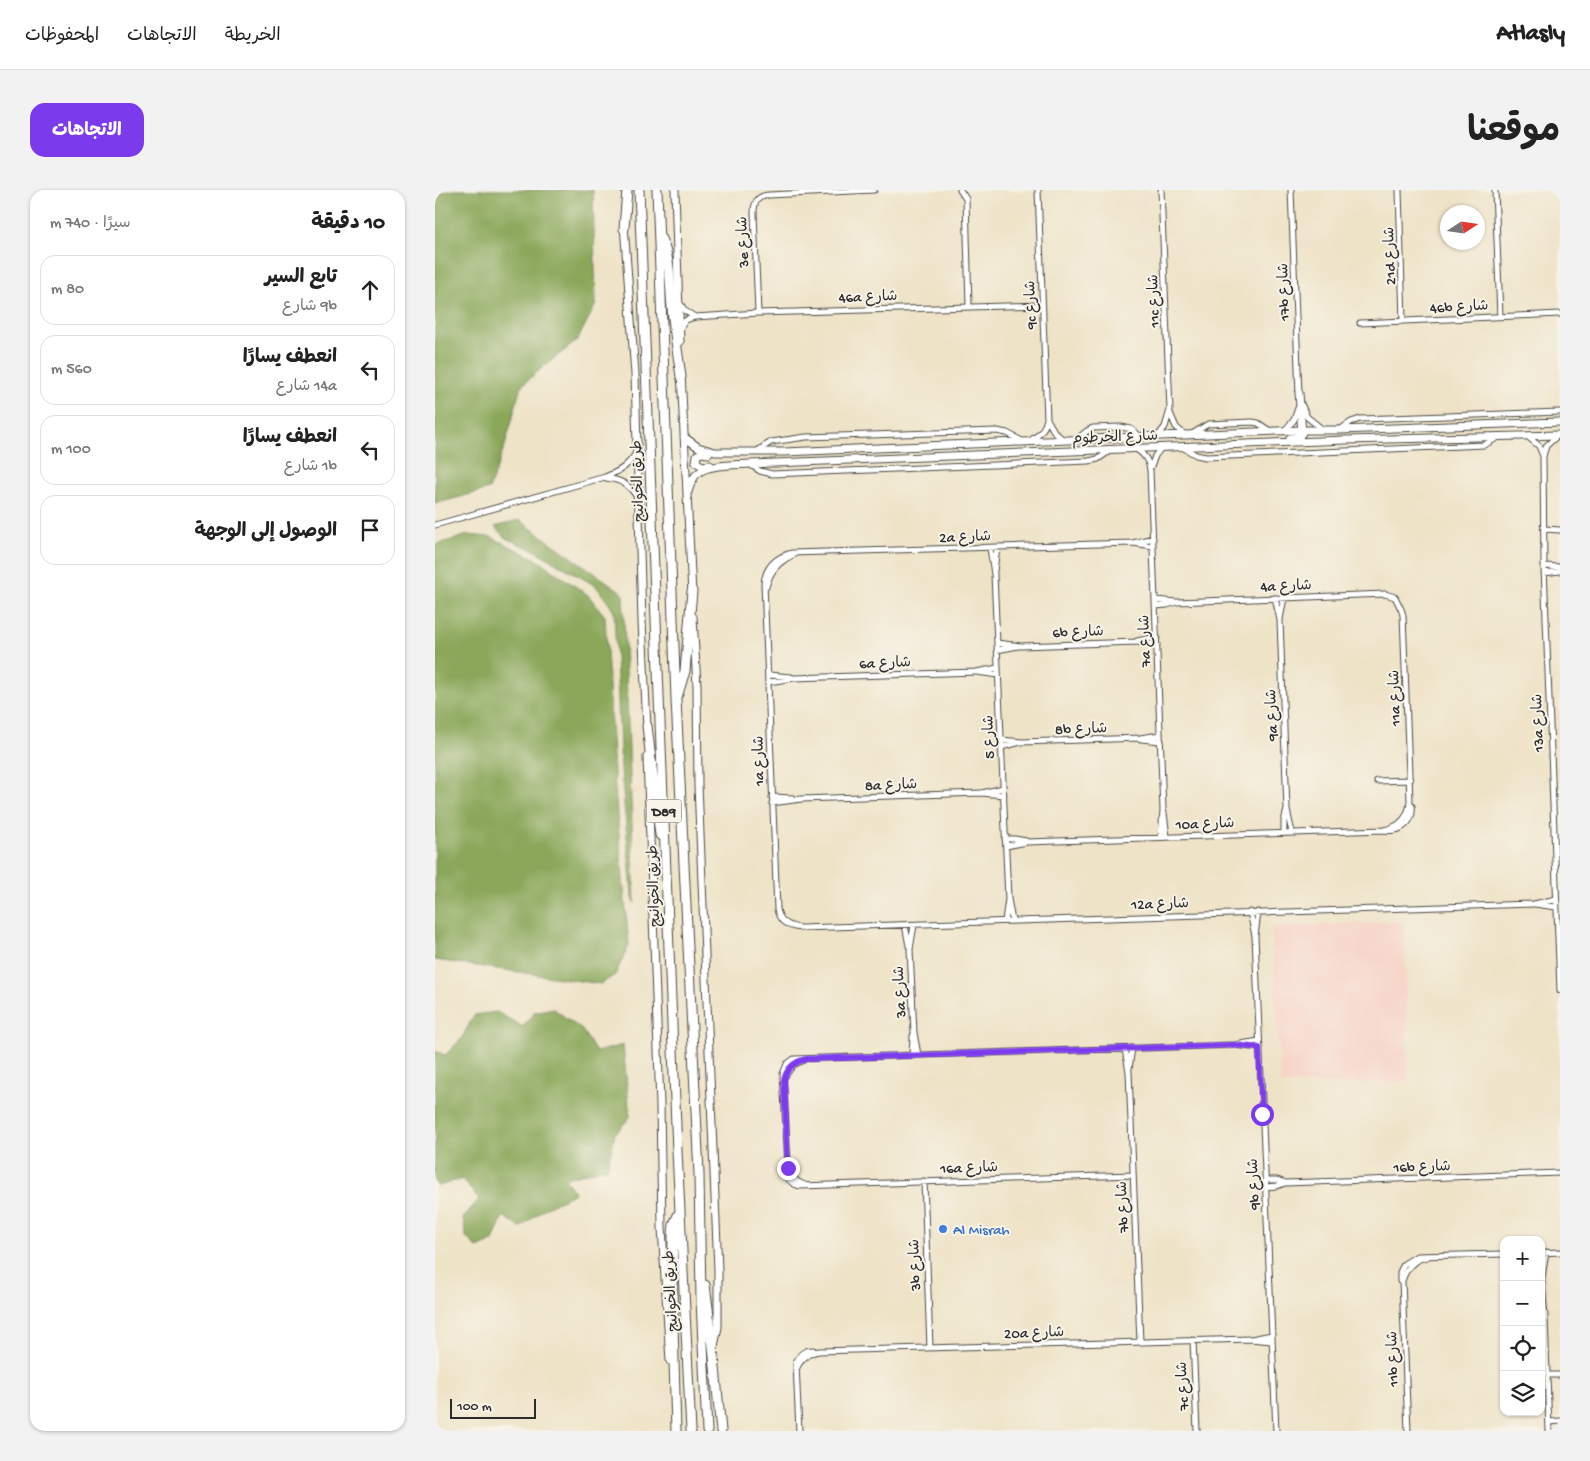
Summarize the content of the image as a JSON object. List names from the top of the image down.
{
  "streets": {
    "highway": ["طريق الخوانيج", "D89"],
    "street": [
      "3e شارع",
      "21d شارع",
      "17b شارع",
      "46a شارع",
      "11c شارع",
      "9c شارع",
      "46b شارع",
      "شارع الخرطوم",
      "2a شارع",
      "4a شارع",
      "6b شارع",
      "7a شارع",
      "6a شارع",
      "11a شارع",
      "9a شارع",
      "13a شارع",
      "8b شارع",
      "شارع 5",
      "1a شارع",
      "8a شارع",
      "10a شارع",
      "12a شارع",
      "3a شارع",
      "16b شارع",
      "16a شارع",
      "9b شارع",
      "7b شارع",
      "3b شارع",
      "20a شارع",
      "11b شارع",
      "7c شارع"
    ]
  },
  "crossings": [
    ["3e شارع", "46a شارع"],
    ["21d شارع", "46b شارع"],
    ["17b شارع", "شارع الخرطوم"],
    ["46a شارع", "9c شارع"],
    ["11c شارع", "شارع الخرطوم"],
    ["شارع الخرطوم", "7a شارع"],
    ["2a شارع", "7a شارع"],
    ["2a شارع", "شارع 5"],
    ["2a شارع", "1a شارع"],
    ["4a شارع", "7a شارع"],
    ["4a شارع", "11a شارع"],
    ["4a شارع", "9a شارع"],
    ["6b شارع", "7a شارع"],
    ["6b شارع", "شارع 5"],
    ["7a شارع", "8b شارع"],
    ["7a شارع", "10a شارع"],
    ["6a شارع", "شارع 5"],
    ["6a شارع", "1a شارع"],
    ["11a شارع", "10a شارع"],
    ["9a شارع", "10a شارع"],
    ["13a شارع", "12a شارع"],
    ["8b شارع", "شارع 5"],
    ["شارع 5", "8a شارع"],
    ["شارع 5", "10a شارع"],
    ["شارع 5", "12a شارع"],
    ["1a شارع", "8a شارع"],
    ["1a شارع", "12a شارع"],
    ["12a شارع", "3a شارع"],
    ["12a شارع", "9b شارع"],
    ["3a شارع", "16a شارع"],
    ["16b شارع", "9b شارع"],
    ["16a شارع", "7b شارع"],
    ["16a شارع", "3b شارع"],
    ["9b شارع", "20a شارع"],
    ["7b شارع", "20a شارع"],
    ["3b شارع", "20a شارع"],
    ["20a شارع", "7c شارع"]
  ],
  "places": ["Al Misrah"],
  "scale_bar": "100 m",
  "north": "right",
  "page": {
    "header": "Atlasly",
    "nav": ["الخريطة", "الاتجاهات", "المحفوظات"],
    "title": "موقعنا",
    "buttons": "الاتجاهات",
    "heading": ["10 دقيقة", "سيرًا · 740 m"],
    "list": [
      ["تابع السير", "9b شارع", "80 m"],
      ["انعطف يسارًا", "14a شارع", "560 m"],
      ["انعطف يسارًا", "1b شارع", "100 m"],
      "الوصول إلى الوجهة"
    ],
    "map_buttons": ["+", "−"],
    "scale": "100 m"
  }
}
